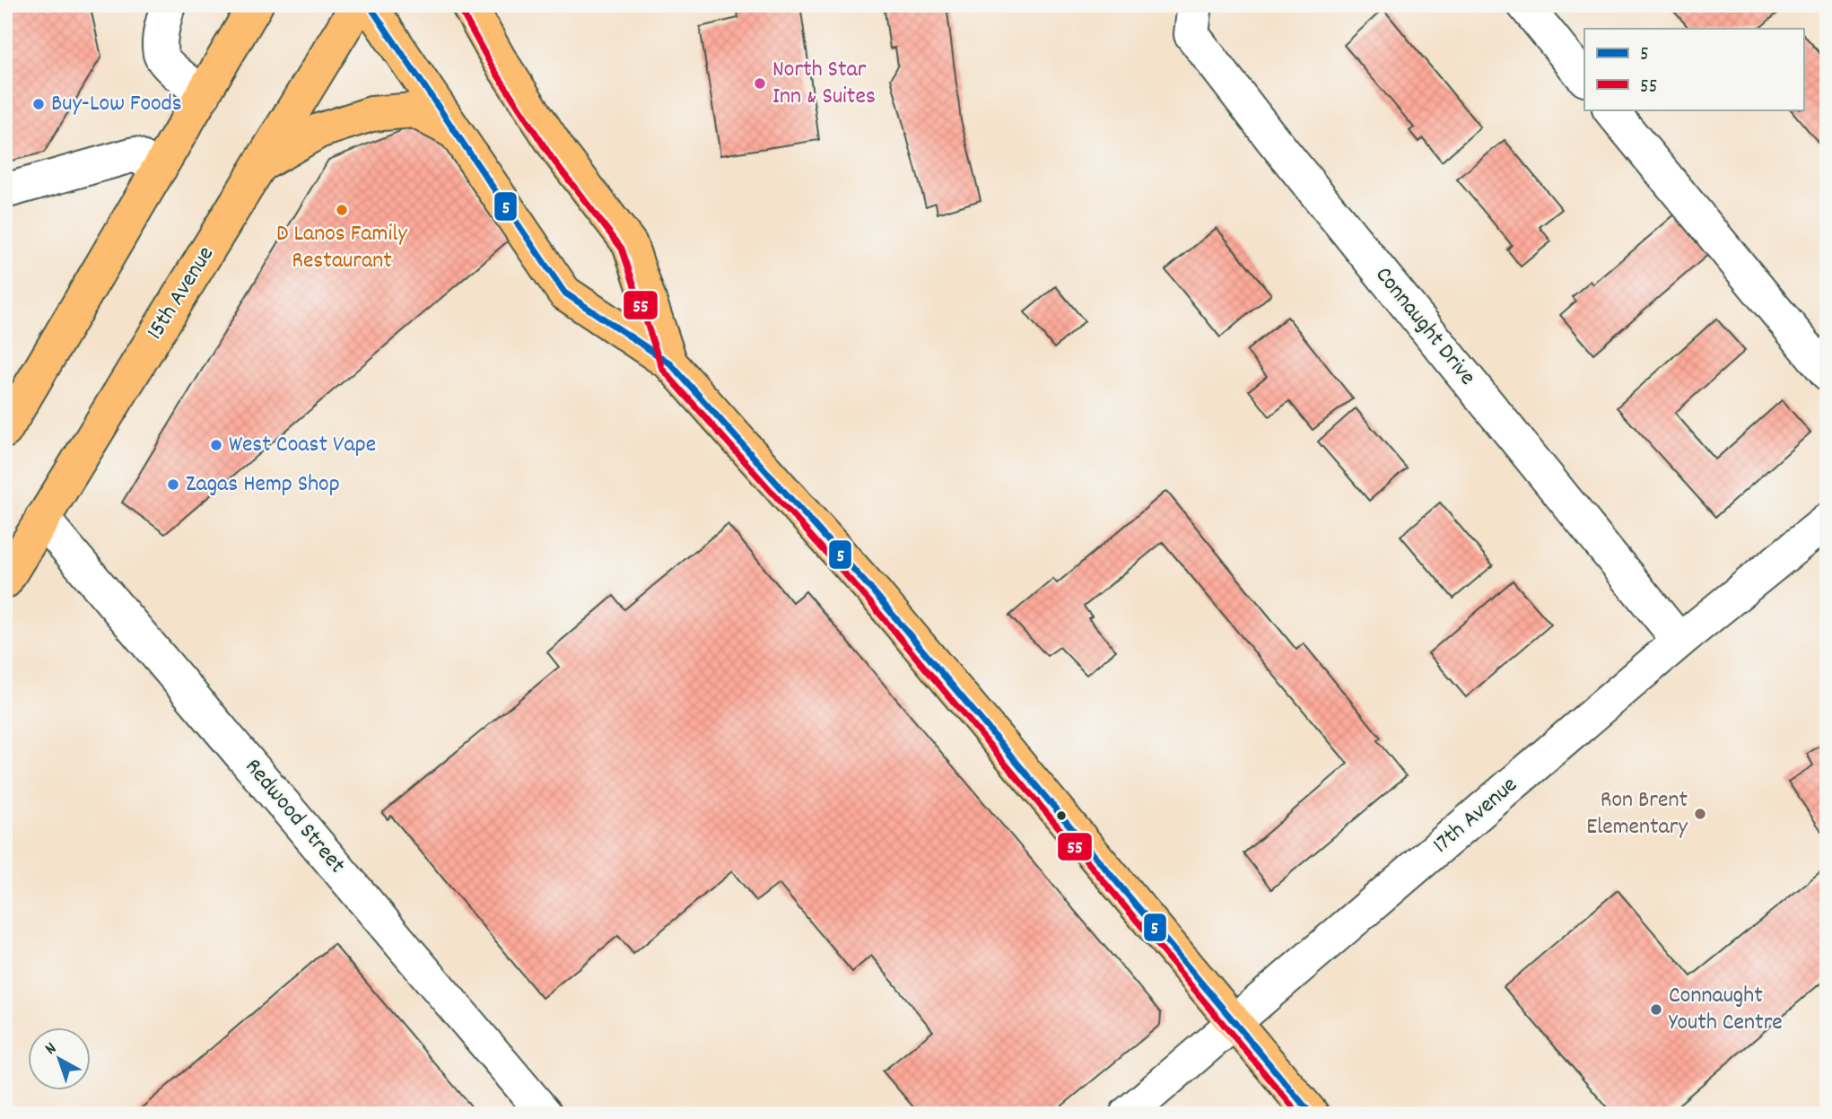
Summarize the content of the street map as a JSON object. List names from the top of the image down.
{
  "streets": {
    "main road": ["15th Avenue"],
    "street": ["Connaught Drive", "17th Avenue", "Redwood Street"]
  },
  "crossings": [
    ["15th Avenue", "Redwood Street"],
    ["Connaught Drive", "17th Avenue"]
  ],
  "places": [
    "North Star Inn & Suites",
    "Buy-Low Foods",
    "D Lanos Family Restaurant",
    "West Coast Vape",
    "Zagas Hemp Shop",
    "Ron Brent Elementary",
    "Connaught Youth Centre"
  ],
  "lines": ["transit line 5", "transit line 55"],
  "legend": ["5", "55"],
  "north": "top left"
}
